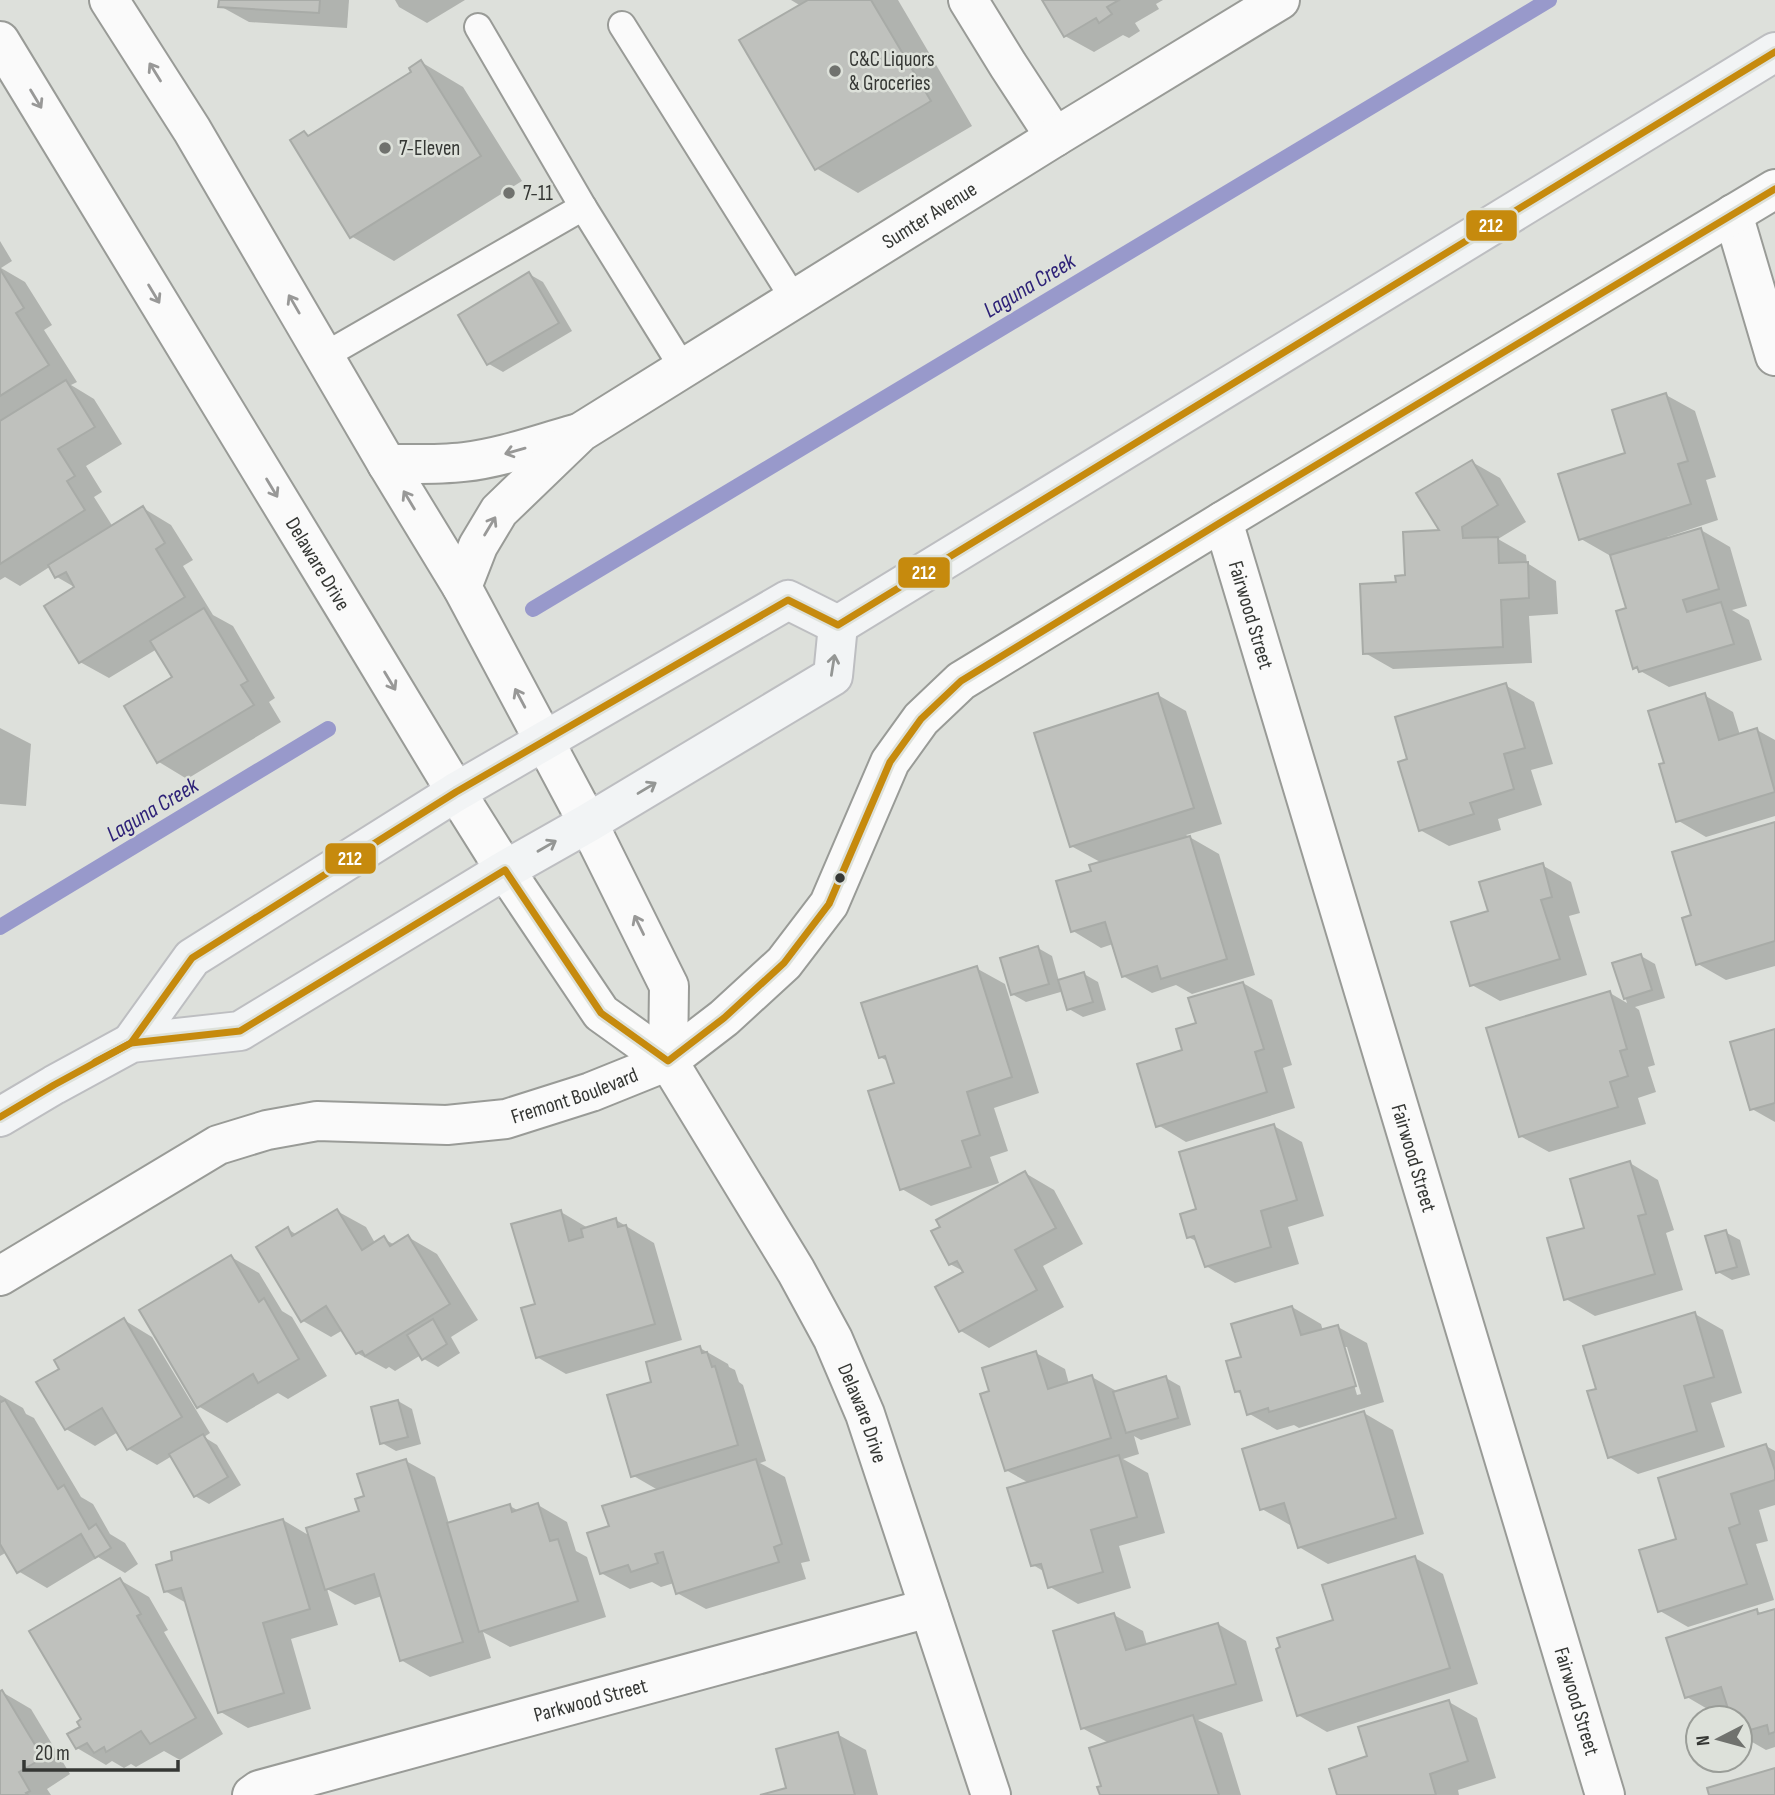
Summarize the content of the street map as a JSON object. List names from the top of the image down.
{
  "streets": {
    "street": [
      "Sumter Avenue",
      "Delaware Drive",
      "Fairwood Street",
      "Fremont Boulevard",
      "Parkwood Street"
    ]
  },
  "crossings": [
    ["Delaware Drive", "Fremont Boulevard"],
    ["Delaware Drive", "Parkwood Street"],
    ["Fairwood Street", "Fremont Boulevard"]
  ],
  "water": ["Laguna Creek"],
  "places": ["C&C Liquors & Groceries", "7-Eleven", "7-11"],
  "lines": ["transit line 212"],
  "scale_bar": "20 m",
  "north": "left"
}
